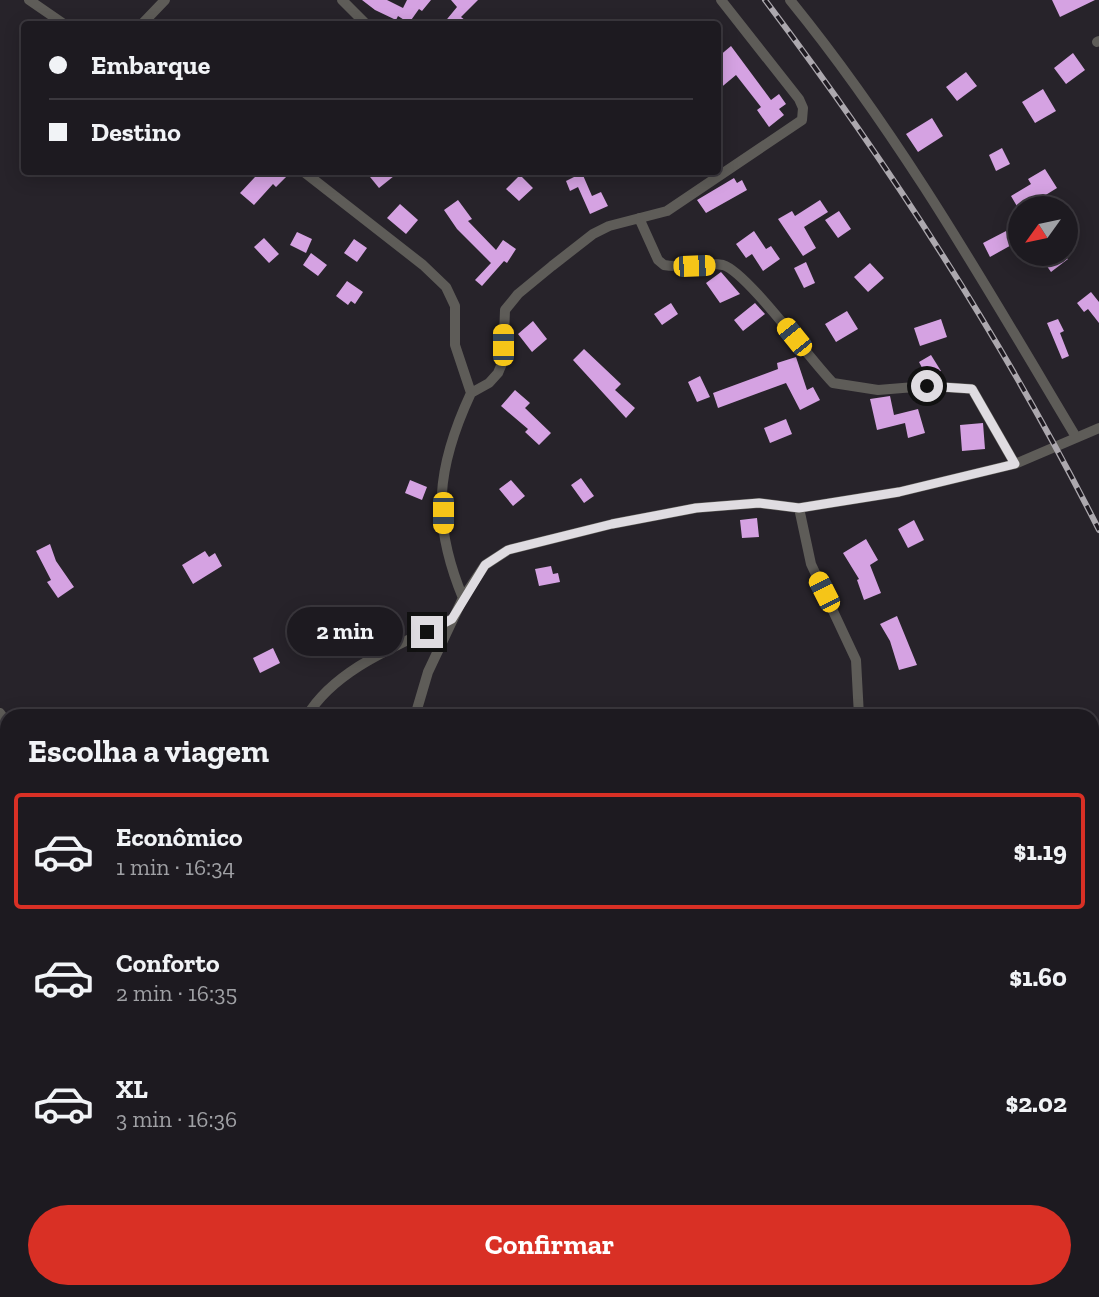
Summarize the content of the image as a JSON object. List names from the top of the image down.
{
  "north": "bottom left",
  "page": {
    "banner": ["Embarque", "Destino"],
    "bubble": "2 min",
    "heading": "Escolha a viagem",
    "list": [
      {
        "name": "Econômico",
        "note": "1 min · 16:34",
        "value": "$1.19"
      },
      {
        "name": "Conforto",
        "note": "2 min · 16:35",
        "value": "$1.60"
      },
      {
        "name": "XL",
        "note": "3 min · 16:36",
        "value": "$2.02"
      }
    ],
    "buttons": "Confirmar"
  }
}
